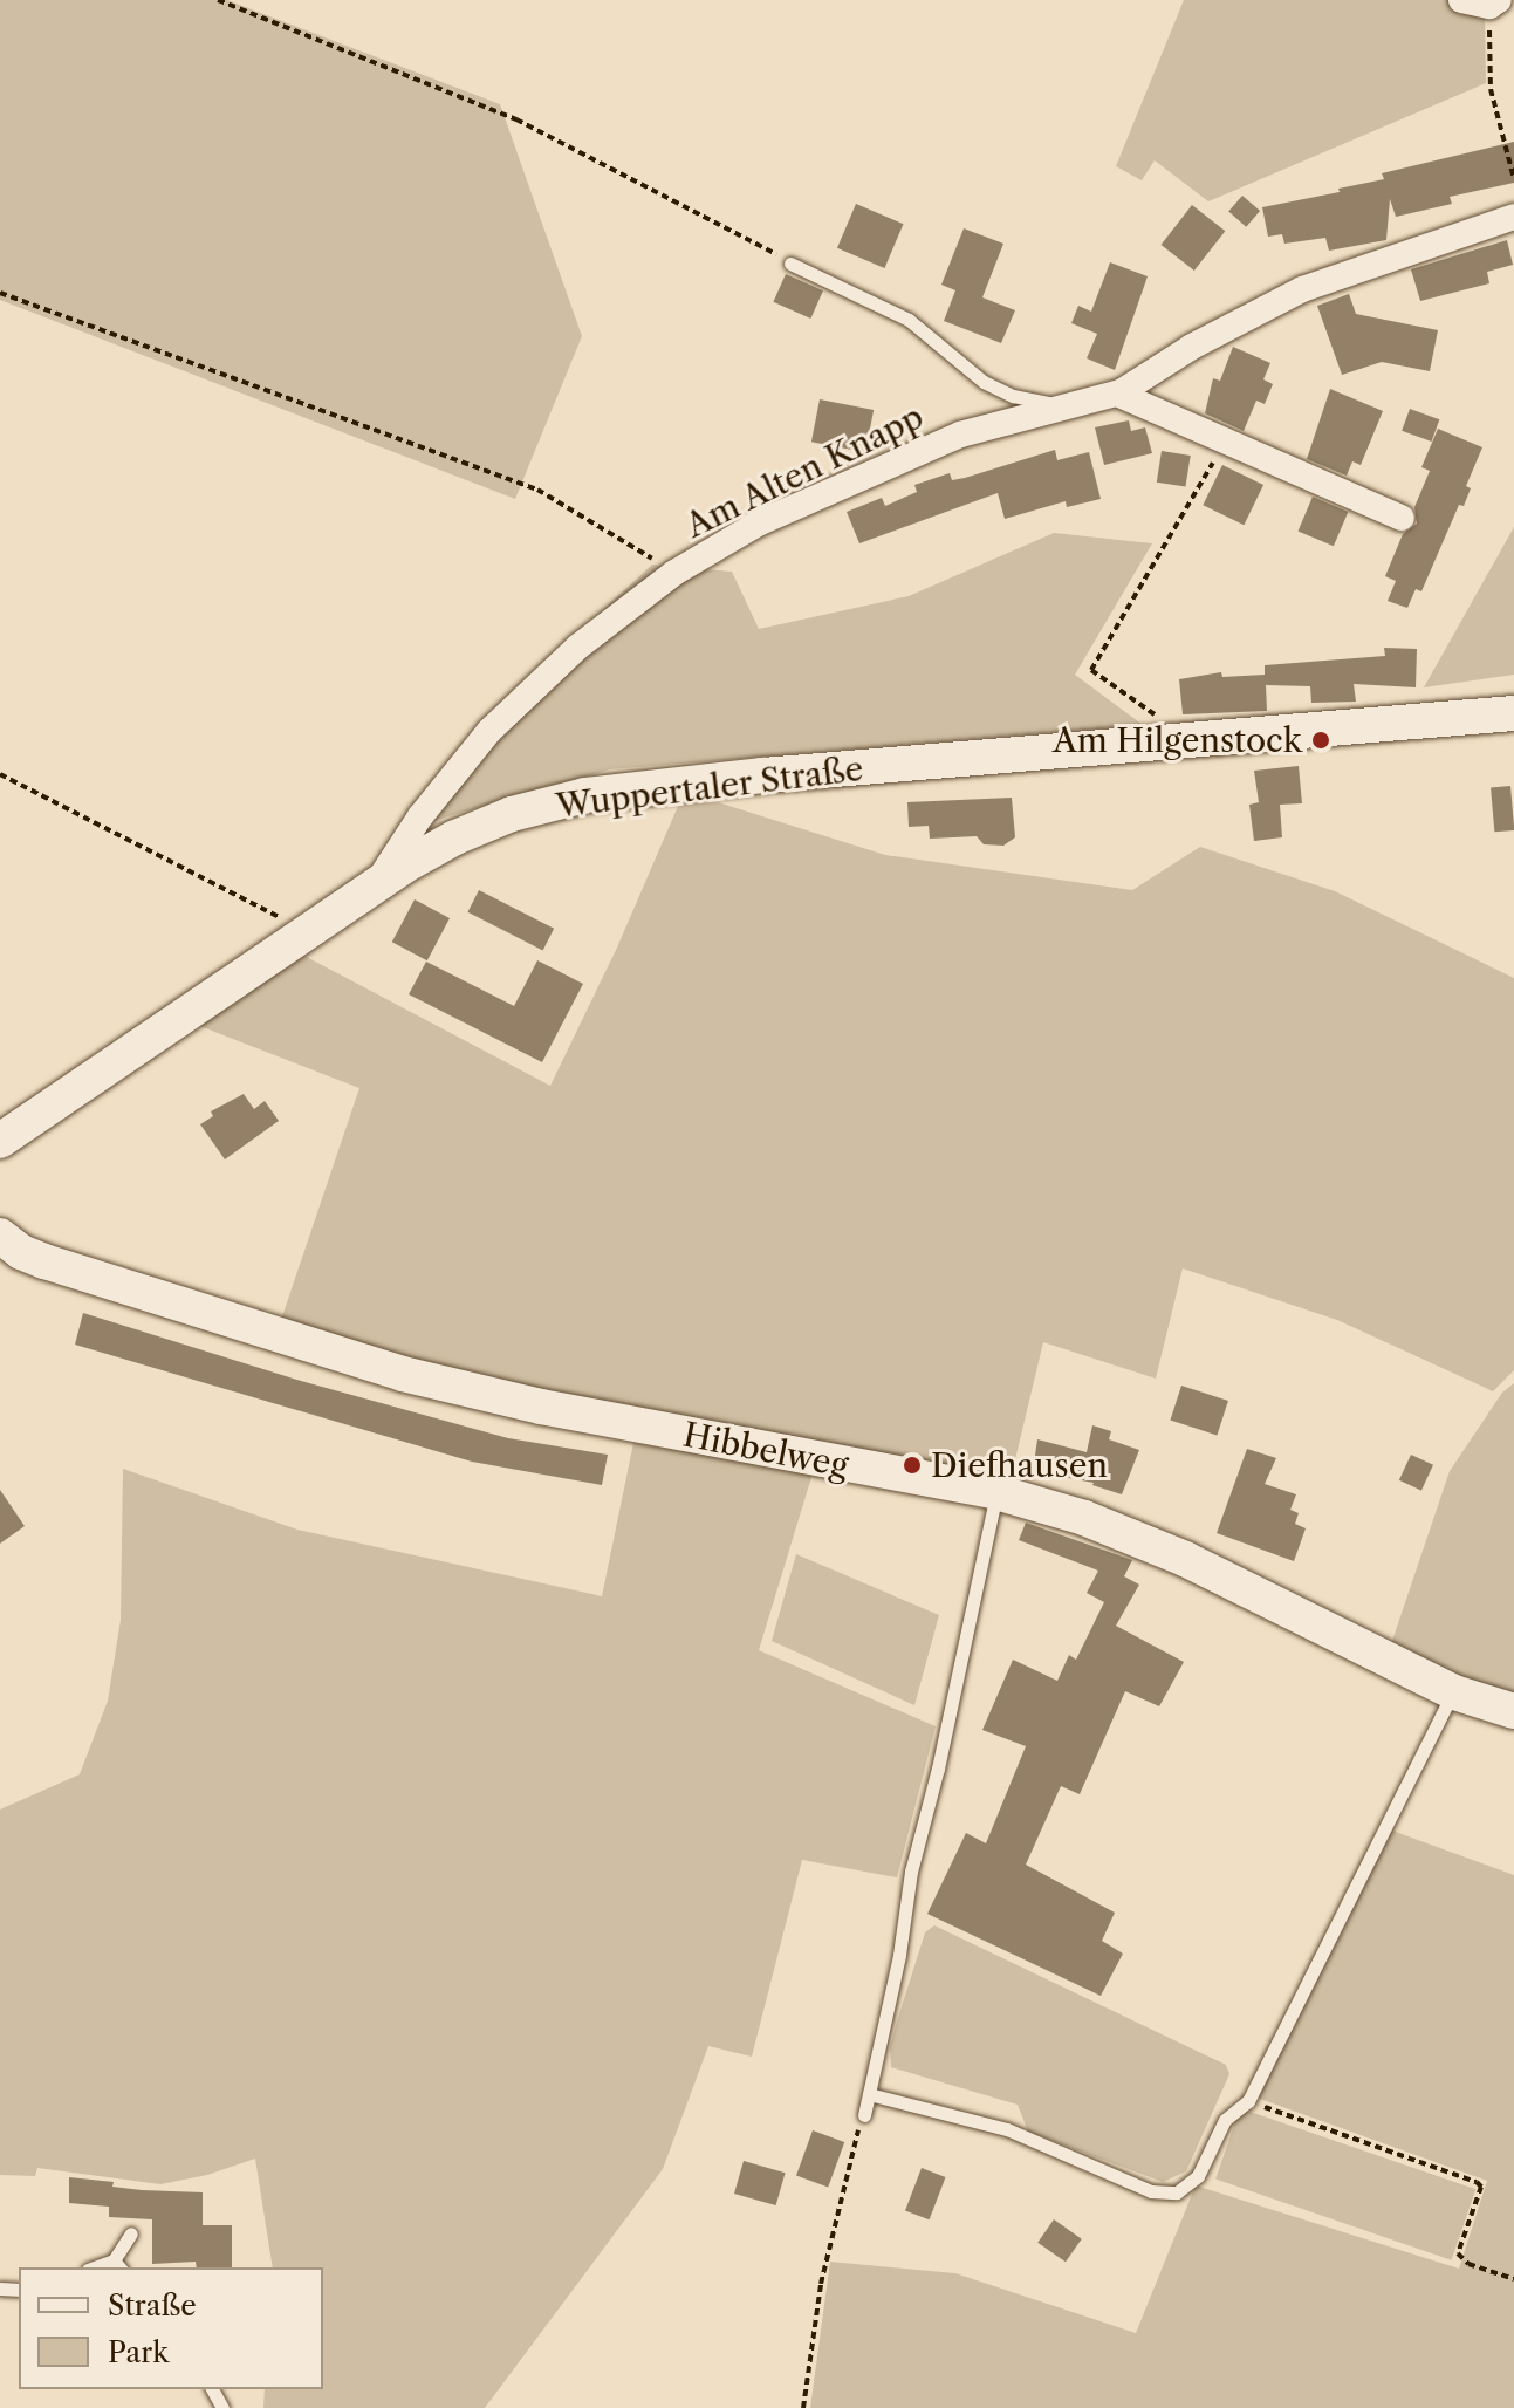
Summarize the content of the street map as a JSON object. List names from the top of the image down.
{
  "streets": {
    "main road": ["Wuppertaler Straße", "Hibbelweg"],
    "street": ["Am Alten Knapp"]
  },
  "crossings": [
    ["Am Alten Knapp", "Wuppertaler Straße"]
  ],
  "places": ["Am Hilgenstock", "Diefhausen"],
  "legend": ["Straße", "Park"]
}
